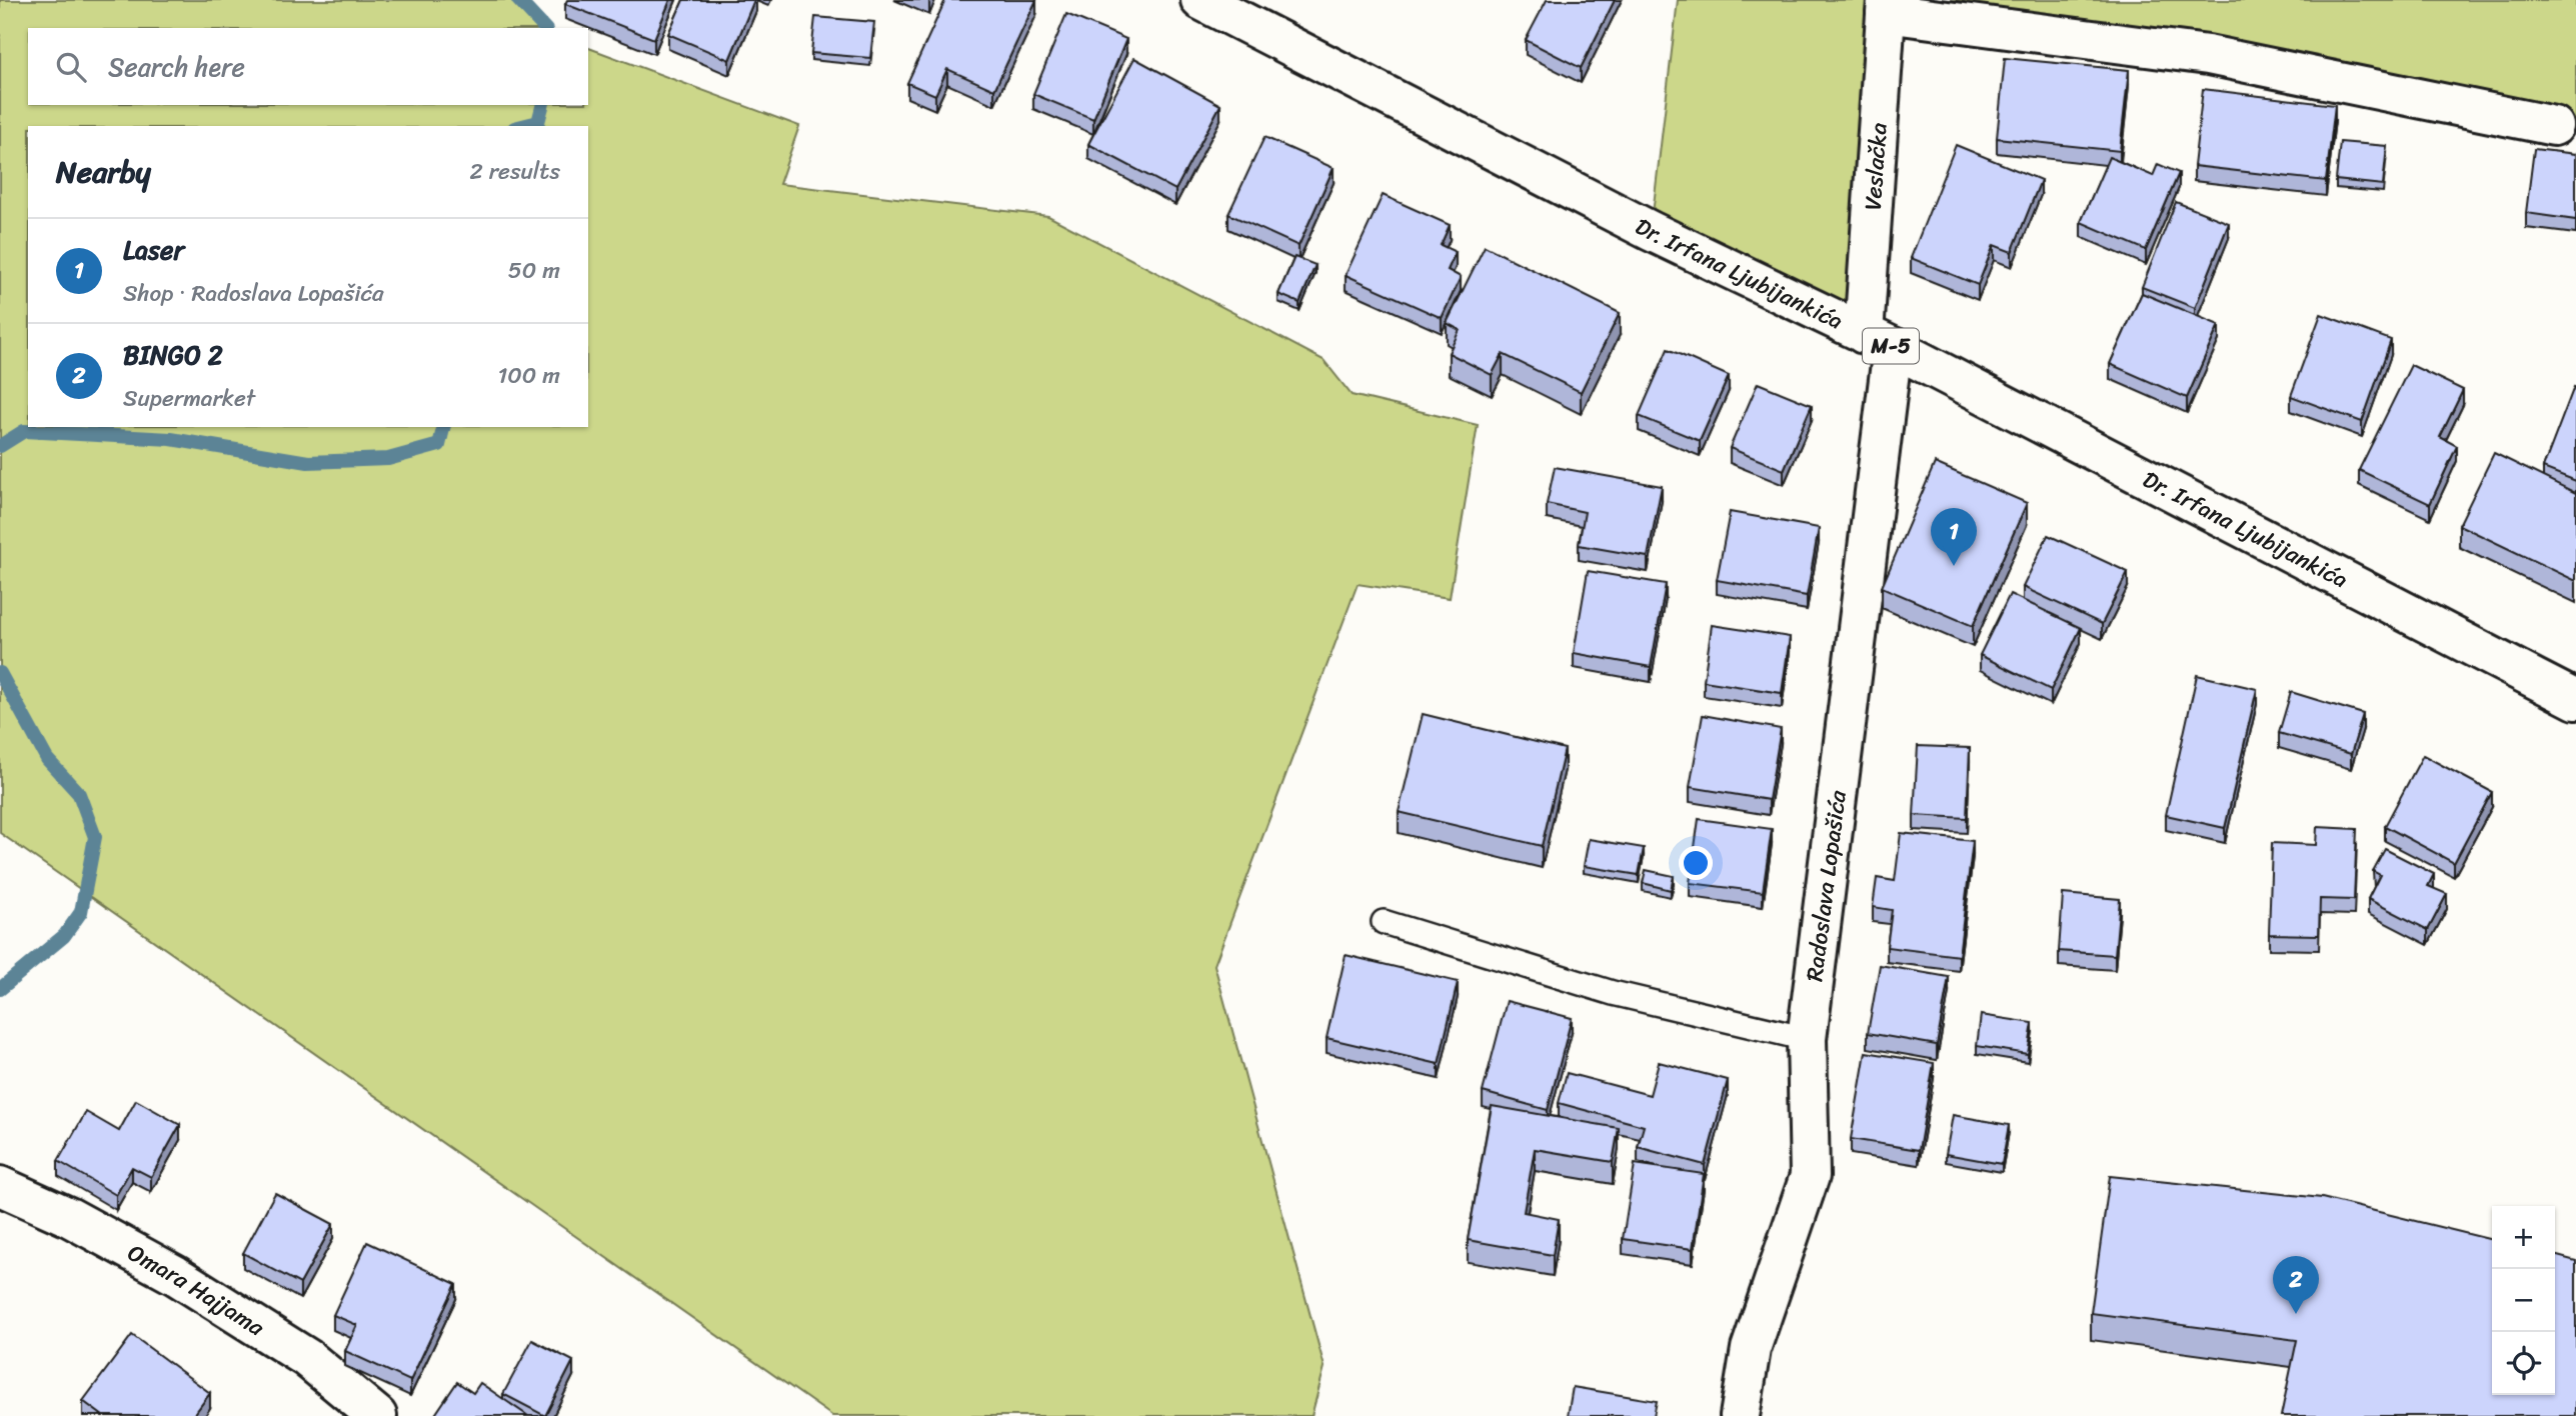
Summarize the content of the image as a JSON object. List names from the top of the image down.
{
  "streets": {
    "street": [
      "Veslačka",
      "Dr. Irfana Ljubijankića",
      "M-5",
      "Radoslava Lopašića",
      "Omara Hajjama"
    ]
  },
  "crossings": [
    ["Veslačka", "Dr. Irfana Ljubijankića"],
    ["Veslačka", "Radoslava Lopašića"],
    ["Dr. Irfana Ljubijankića", "Radoslava Lopašića"]
  ],
  "page": {
    "search": "Search here",
    "heading": ["Nearby", "2 results"],
    "list": [
      {
        "mark": "1",
        "name": "Laser",
        "note": "Shop · Radoslava Lopašića",
        "value": "50 m"
      },
      {
        "mark": "2",
        "name": "BINGO 2",
        "note": "Supermarket",
        "value": "100 m"
      }
    ],
    "pins": ["1", "2"],
    "map_buttons": ["+", "−"]
  }
}
